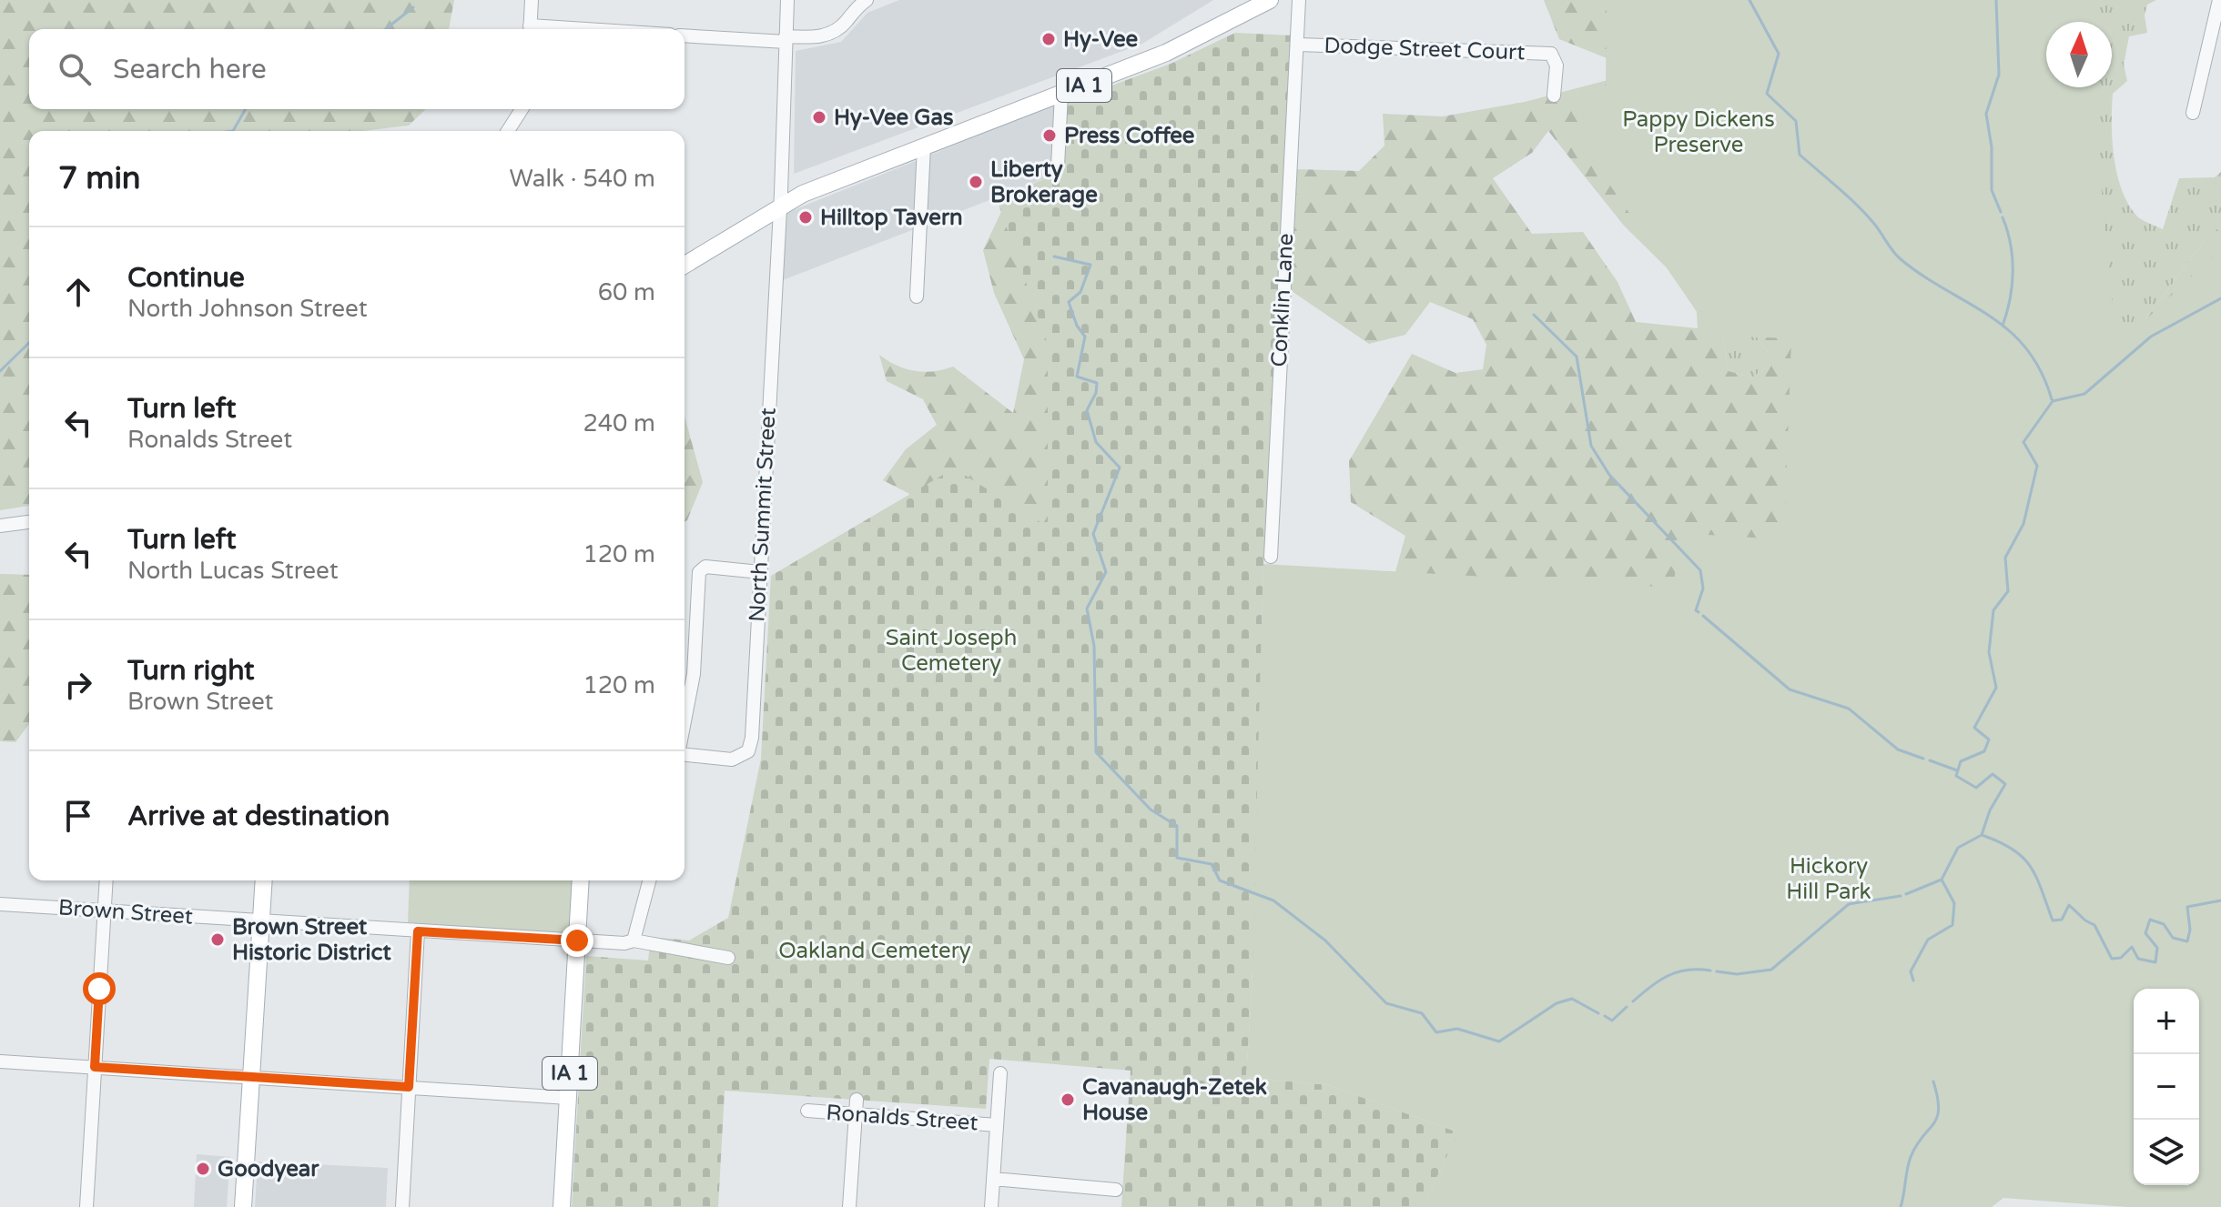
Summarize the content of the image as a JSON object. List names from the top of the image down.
{
  "streets": {
    "main road": ["IA 1"],
    "street": [
      "Dodge Street Court",
      "Conklin Lane",
      "North Summit Street",
      "Brown Street",
      "Ronalds Street"
    ]
  },
  "crossings": [
    ["Dodge Street Court", "Conklin Lane"],
    ["IA 1", "North Summit Street"],
    ["IA 1", "Brown Street"]
  ],
  "parks": [
    "Pappy Dickens Preserve",
    "Saint Joseph Cemetery",
    "Hickory Hill Park",
    "Oakland Cemetery"
  ],
  "places": [
    "Hy-Vee",
    "Hy-Vee Gas",
    "Press Coffee",
    "Liberty Brokerage",
    "Hilltop Tavern",
    "Brown Street Historic District",
    "Cavanaugh-Zetek House",
    "Goodyear"
  ],
  "north": "top",
  "page": {
    "search": "Search here",
    "heading": ["7 min", "Walk · 540 m"],
    "list": [
      ["Continue", "North Johnson Street", "60 m"],
      ["Turn left", "Ronalds Street", "240 m"],
      ["Turn left", "North Lucas Street", "120 m"],
      ["Turn right", "Brown Street", "120 m"],
      "Arrive at destination"
    ],
    "map_buttons": ["+", "−"]
  }
}
